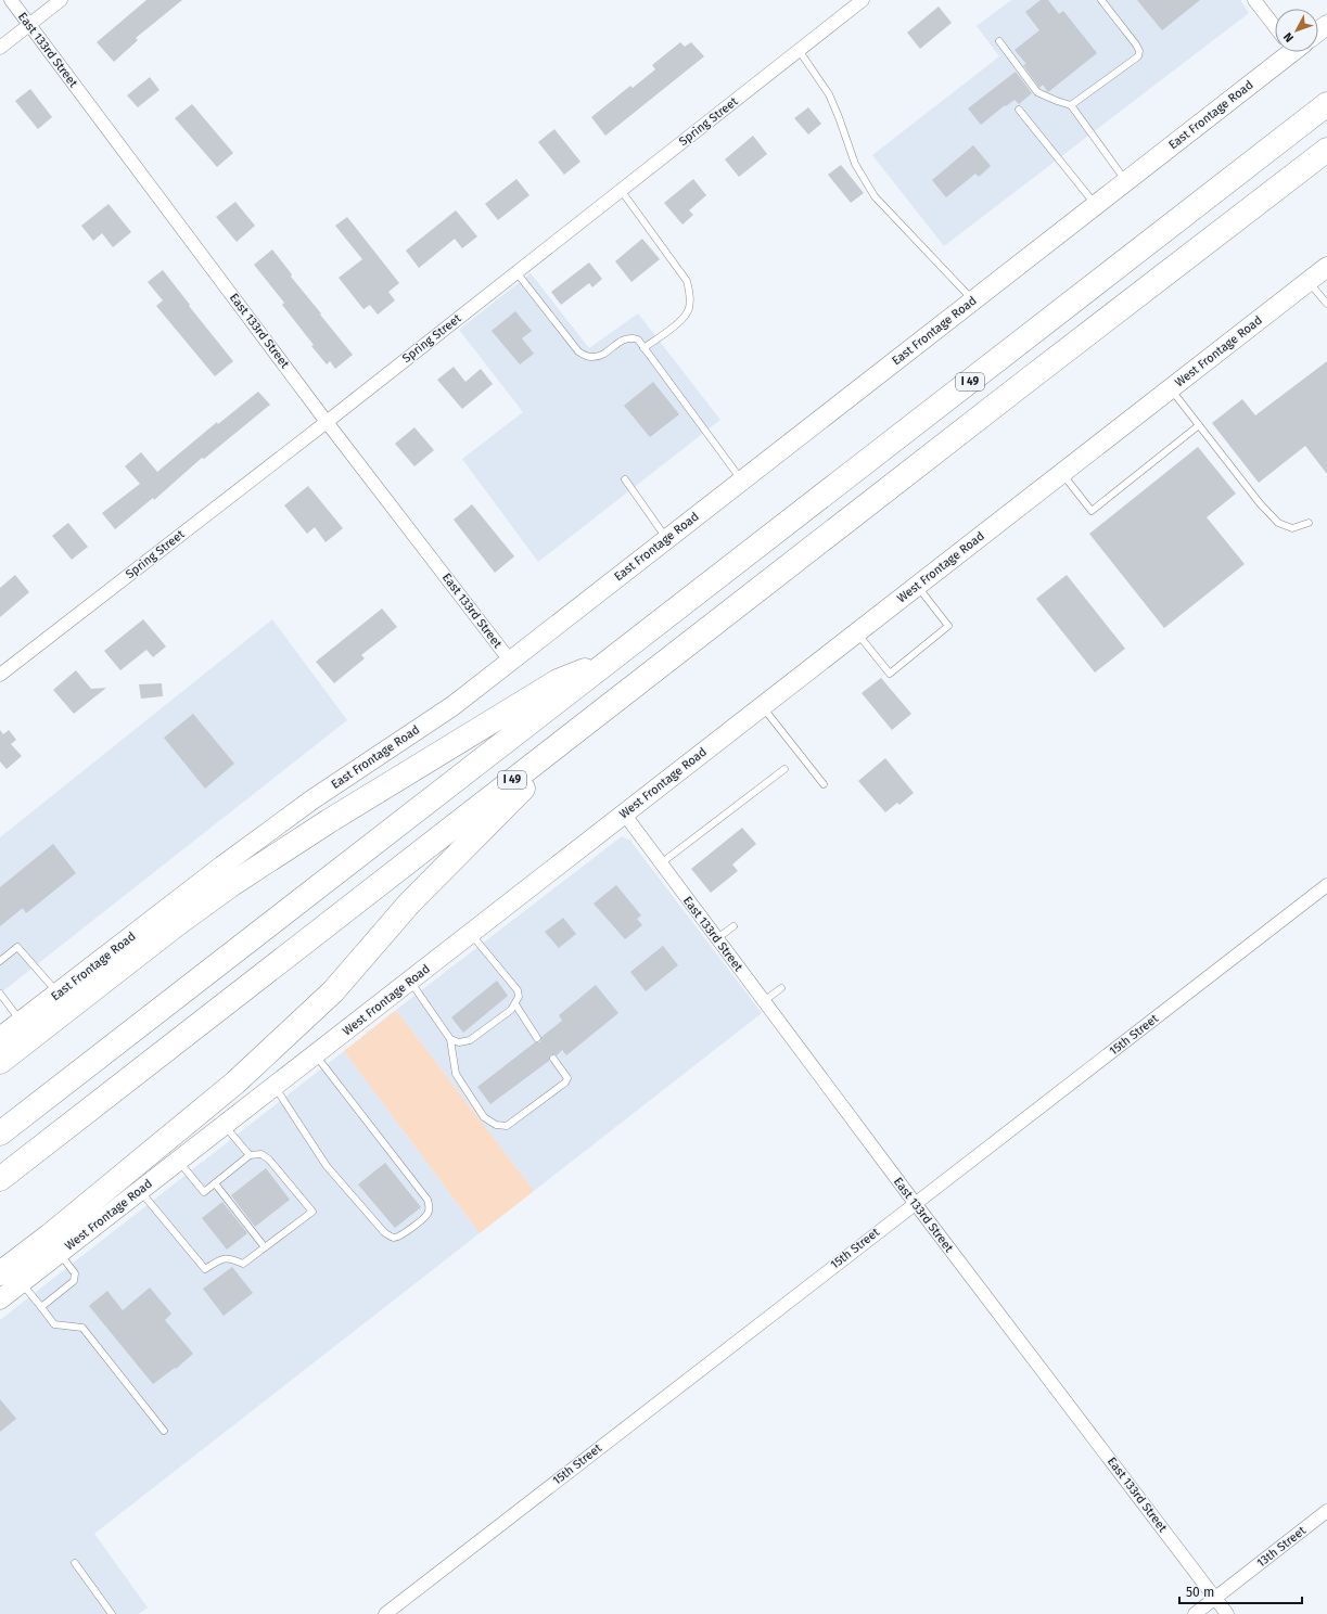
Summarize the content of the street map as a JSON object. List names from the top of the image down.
{
  "streets": {
    "highway": ["I 49"],
    "street": [
      "East 133rd Street",
      "East Frontage Road",
      "Spring Street",
      "West Frontage Road",
      "15th Street",
      "13th Street"
    ]
  },
  "crossings": [
    ["East 133rd Street", "East Frontage Road"],
    ["East 133rd Street", "Spring Street"],
    ["East 133rd Street", "West Frontage Road"],
    ["East 133rd Street", "15th Street"],
    ["East 133rd Street", "13th Street"]
  ],
  "scale_bar": "50 m",
  "north": "bottom left"
}
